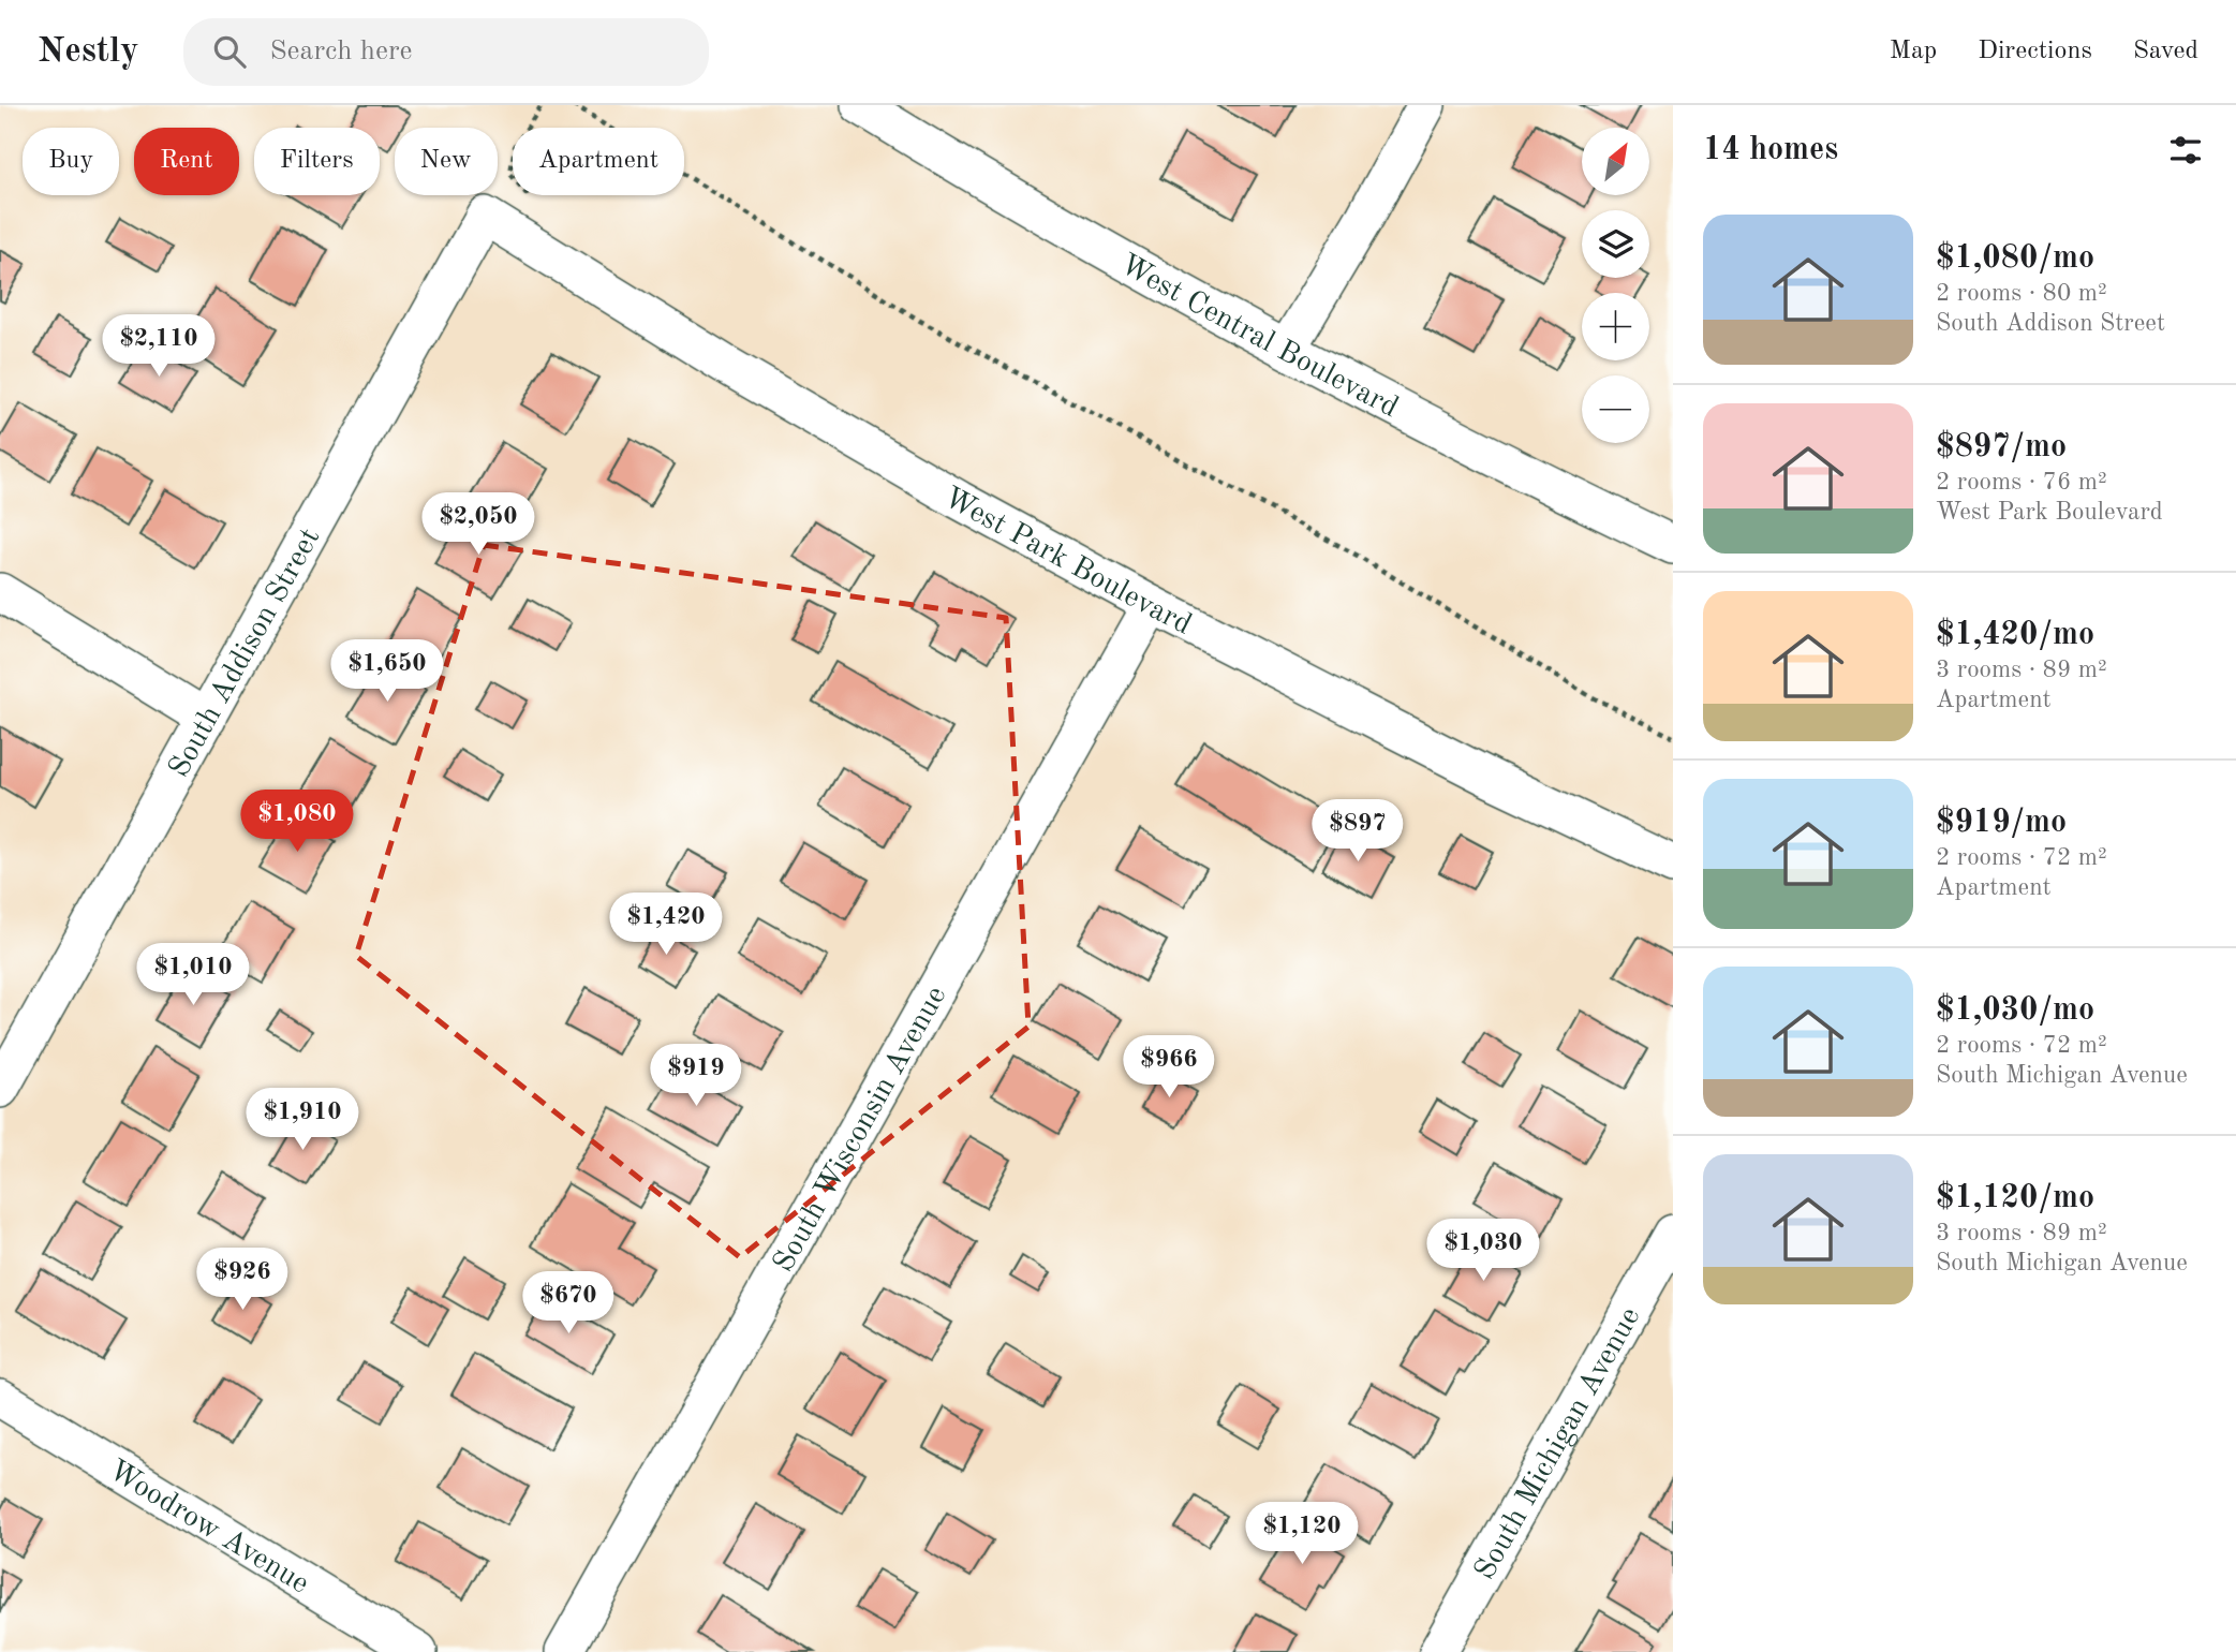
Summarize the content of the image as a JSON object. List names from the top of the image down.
{
  "streets": {
    "street": [
      "West Central Boulevard",
      "West Park Boulevard",
      "South Addison Street",
      "South Wisconsin Avenue",
      "South Michigan Avenue",
      "Woodrow Avenue"
    ]
  },
  "crossings": [
    ["West Park Boulevard", "South Addison Street"],
    ["West Park Boulevard", "South Wisconsin Avenue"]
  ],
  "north": "top right",
  "page": {
    "header": "Nestly",
    "search": "Search here",
    "nav": ["Map", "Directions", "Saved"],
    "heading": "14 homes",
    "map_buttons": ["+", "−"],
    "chip": [
      "Buy",
      "Rent",
      "Filters",
      "New",
      "Apartment"
    ],
    "list": [
      {
        "name": "$1,080/mo",
        "note": "2 rooms · 80 m² · South Addison Street"
      },
      {
        "name": "$897/mo",
        "note": "2 rooms · 76 m² · West Park Boulevard"
      },
      {
        "name": "$1,420/mo",
        "note": "3 rooms · 89 m² · Apartment"
      },
      {
        "name": "$919/mo",
        "note": "2 rooms · 72 m² · Apartment"
      },
      {
        "name": "$1,030/mo",
        "note": "2 rooms · 72 m² · South Michigan Avenue"
      },
      {
        "name": "$1,120/mo",
        "note": "3 rooms · 89 m² · South Michigan Avenue"
      }
    ],
    "price": [
      "$2,110",
      "$2,050",
      "$1,650",
      "$1,080",
      "$897",
      "$1,420",
      "$1,010",
      "$966",
      "$919",
      "$1,910",
      "$1,030",
      "$926",
      "$670",
      "$1,120"
    ]
  }
}
